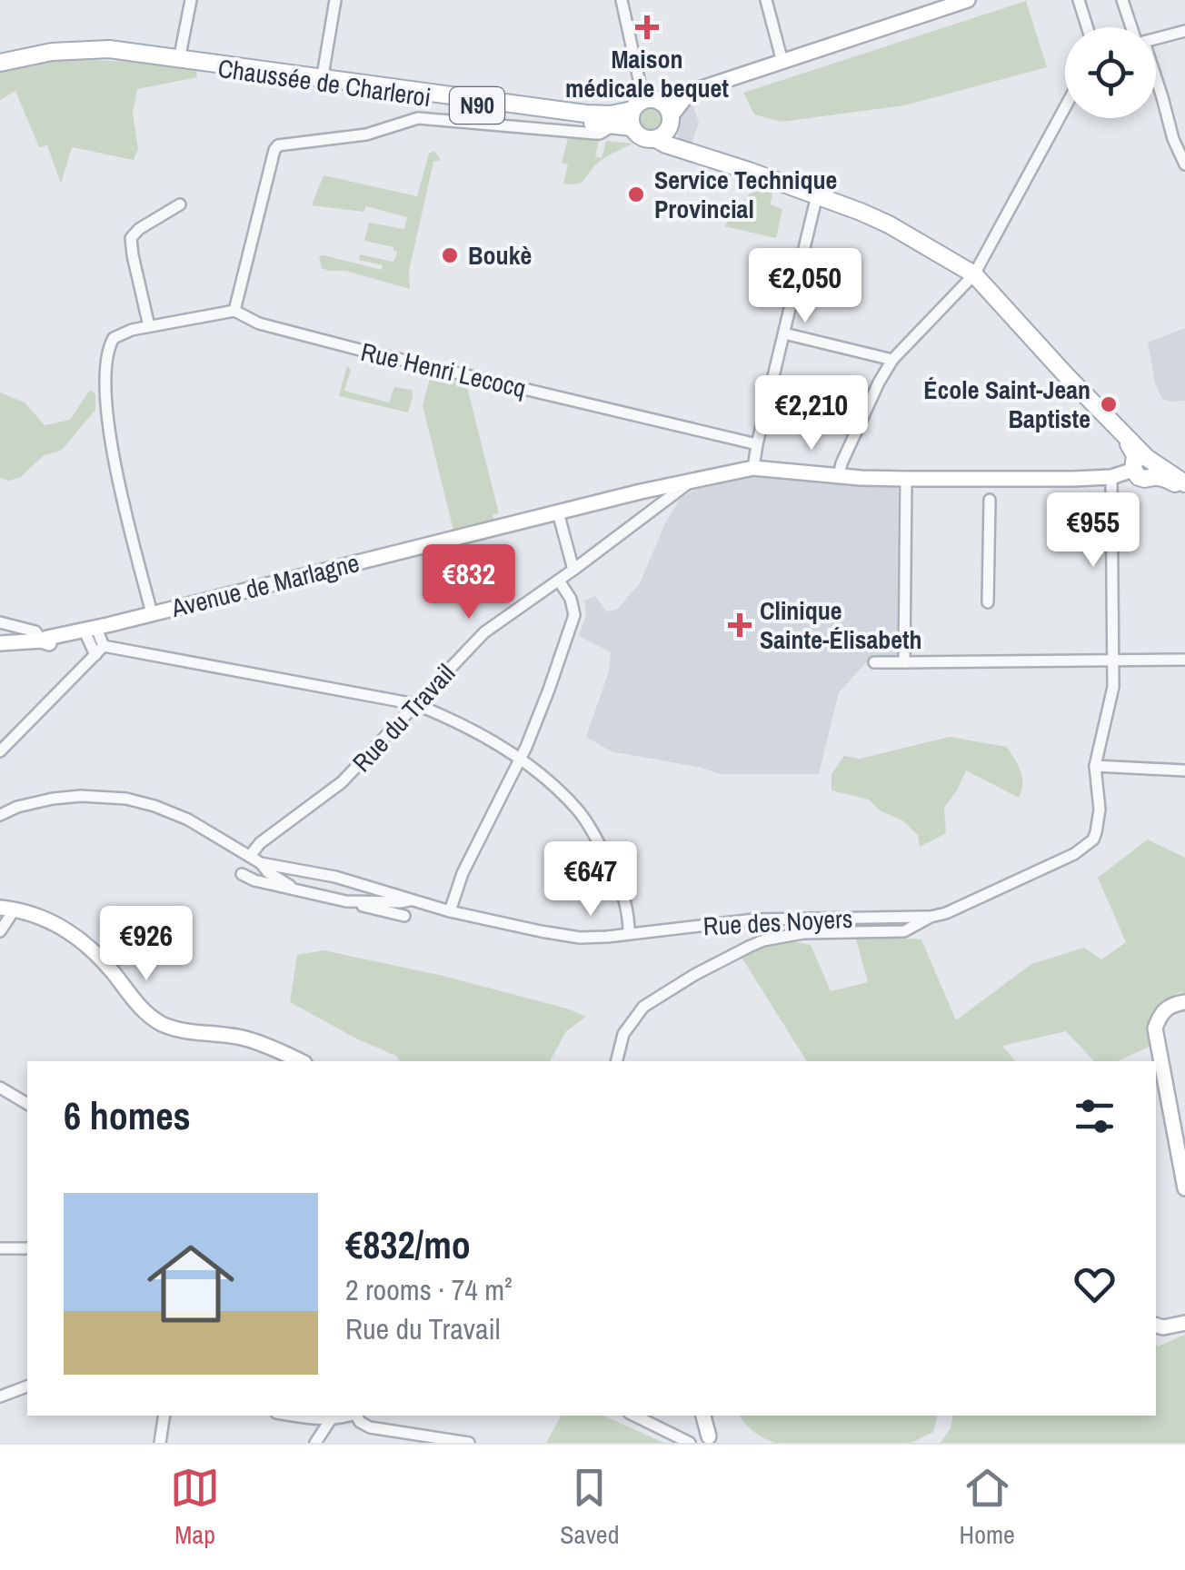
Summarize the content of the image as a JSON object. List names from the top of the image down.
{
  "streets": {
    "main road": ["Chaussée de Charleroi", "N90", "Avenue de Marlagne"],
    "street": ["Rue Henri Lecocq", "Rue du Travail", "Rue des Noyers"]
  },
  "crossings": [
    ["Chaussée de Charleroi", "N90"],
    ["N90", "Avenue de Marlagne"],
    ["Avenue de Marlagne", "Rue du Travail"],
    ["Rue du Travail", "Rue des Noyers"]
  ],
  "places": {
    "health": ["Maison médicale bequet", "Clinique Sainte-Élisabeth"],
    "other": ["Service Technique Provincial", "Boukè", "École Saint-Jean Baptiste"]
  },
  "page": {
    "price": [
      "€2,050",
      "€2,210",
      "€955",
      "€832",
      "€647",
      "€926"
    ],
    "heading": "6 homes",
    "list": [
      {
        "name": "€832/mo",
        "note": "2 rooms · 74 m² · Rue du Travail"
      }
    ],
    "tabs": ["Map", "Saved", "Home"]
  }
}
